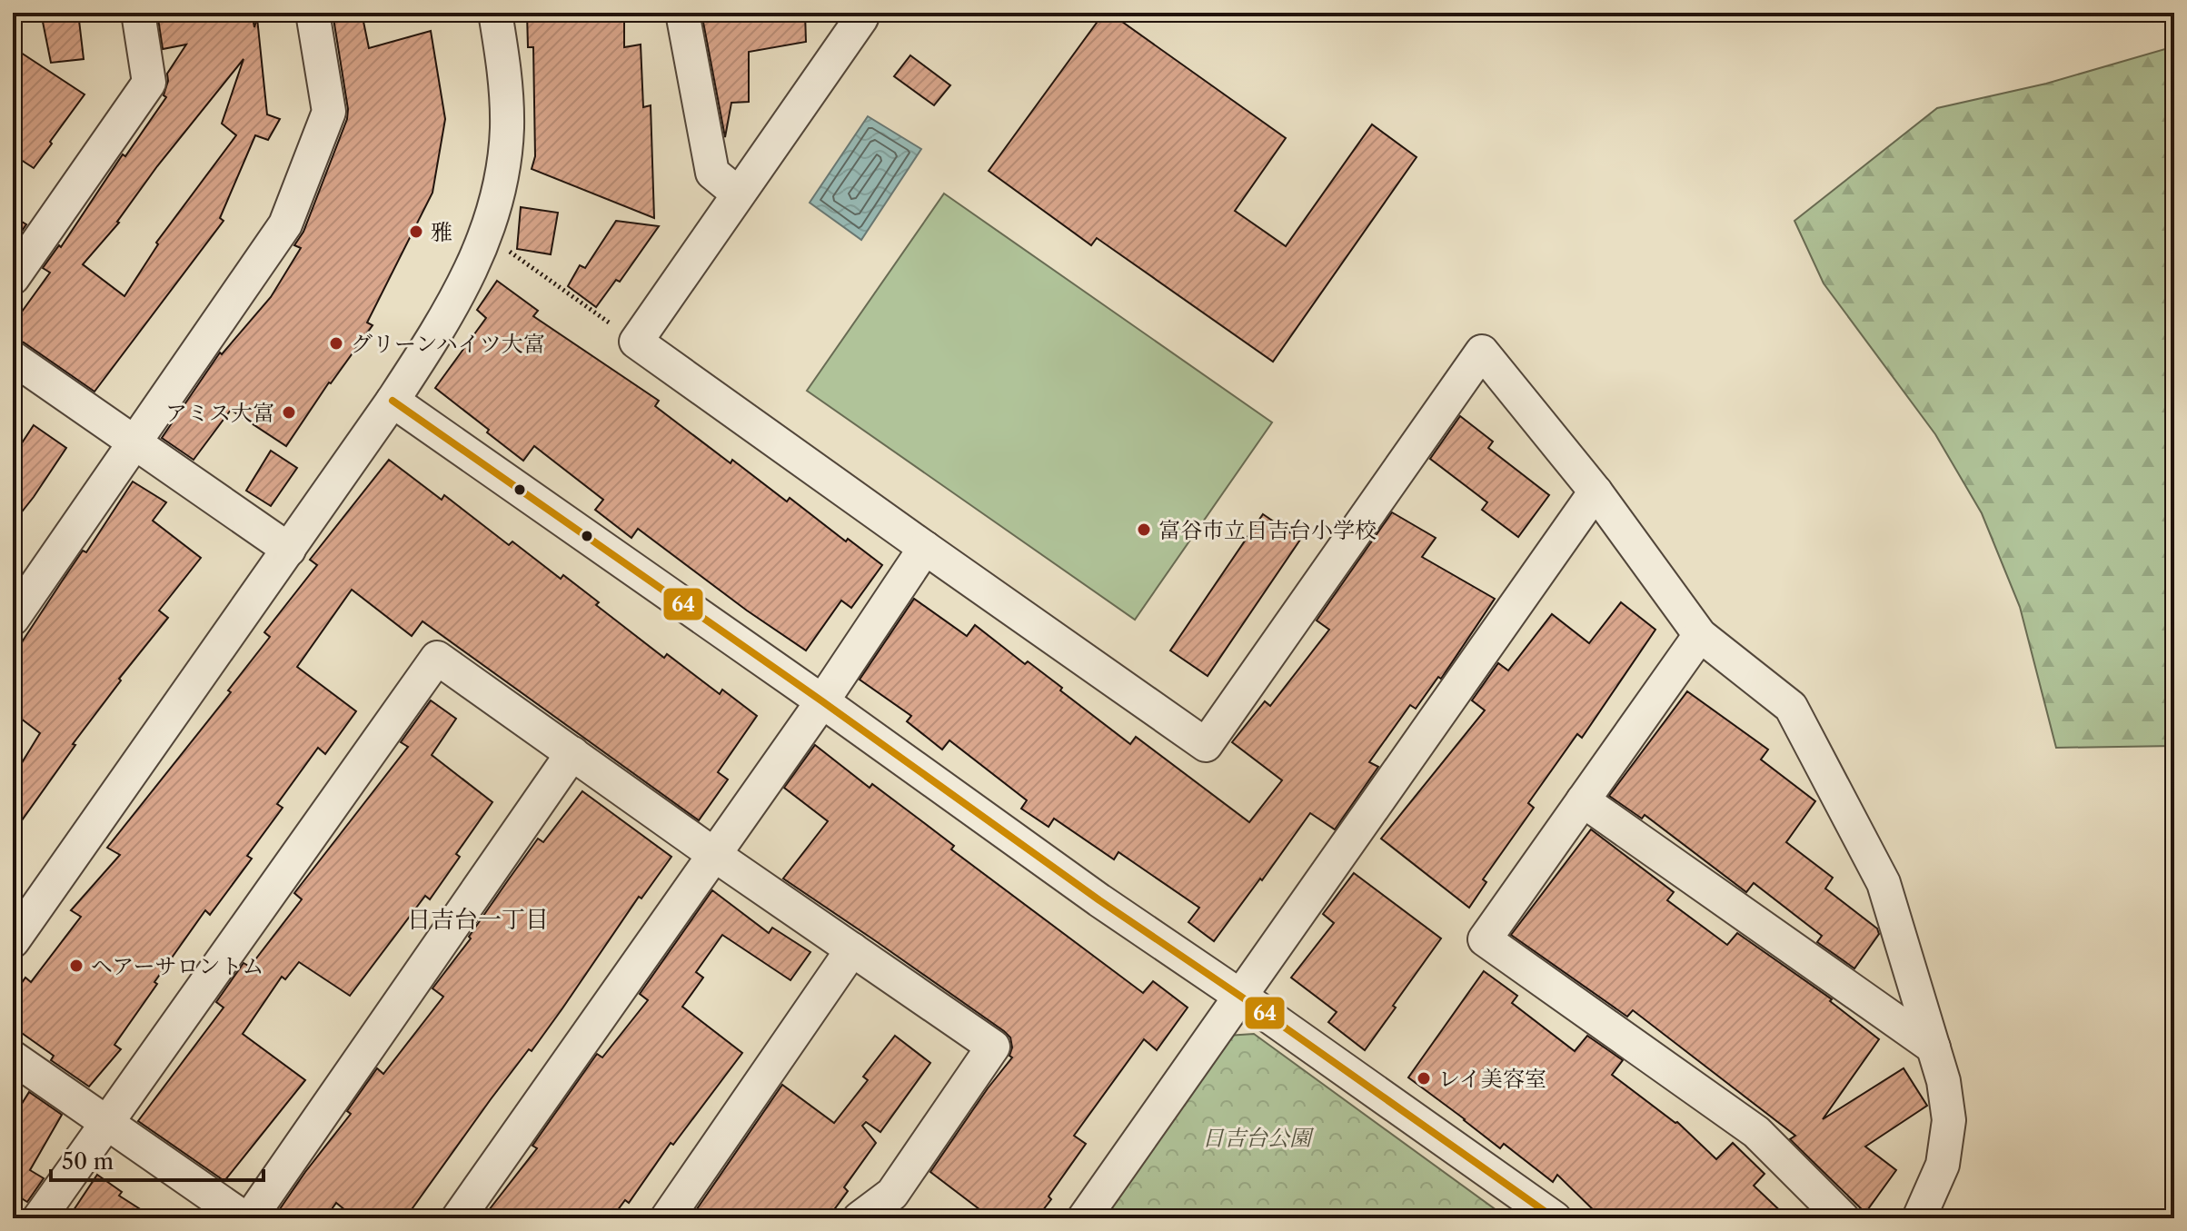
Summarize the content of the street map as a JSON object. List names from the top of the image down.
{
  "districts": ["日吉台一丁目"],
  "parks": ["日吉台公園"],
  "places": [
    "雅",
    "グリーンハイツ大富",
    "アミス大富",
    "富谷市立日吉台小学校",
    "ヘアーサロントム",
    "レイ美容室"
  ],
  "lines": ["transit line 64"],
  "scale_bar": "50 m"
}
